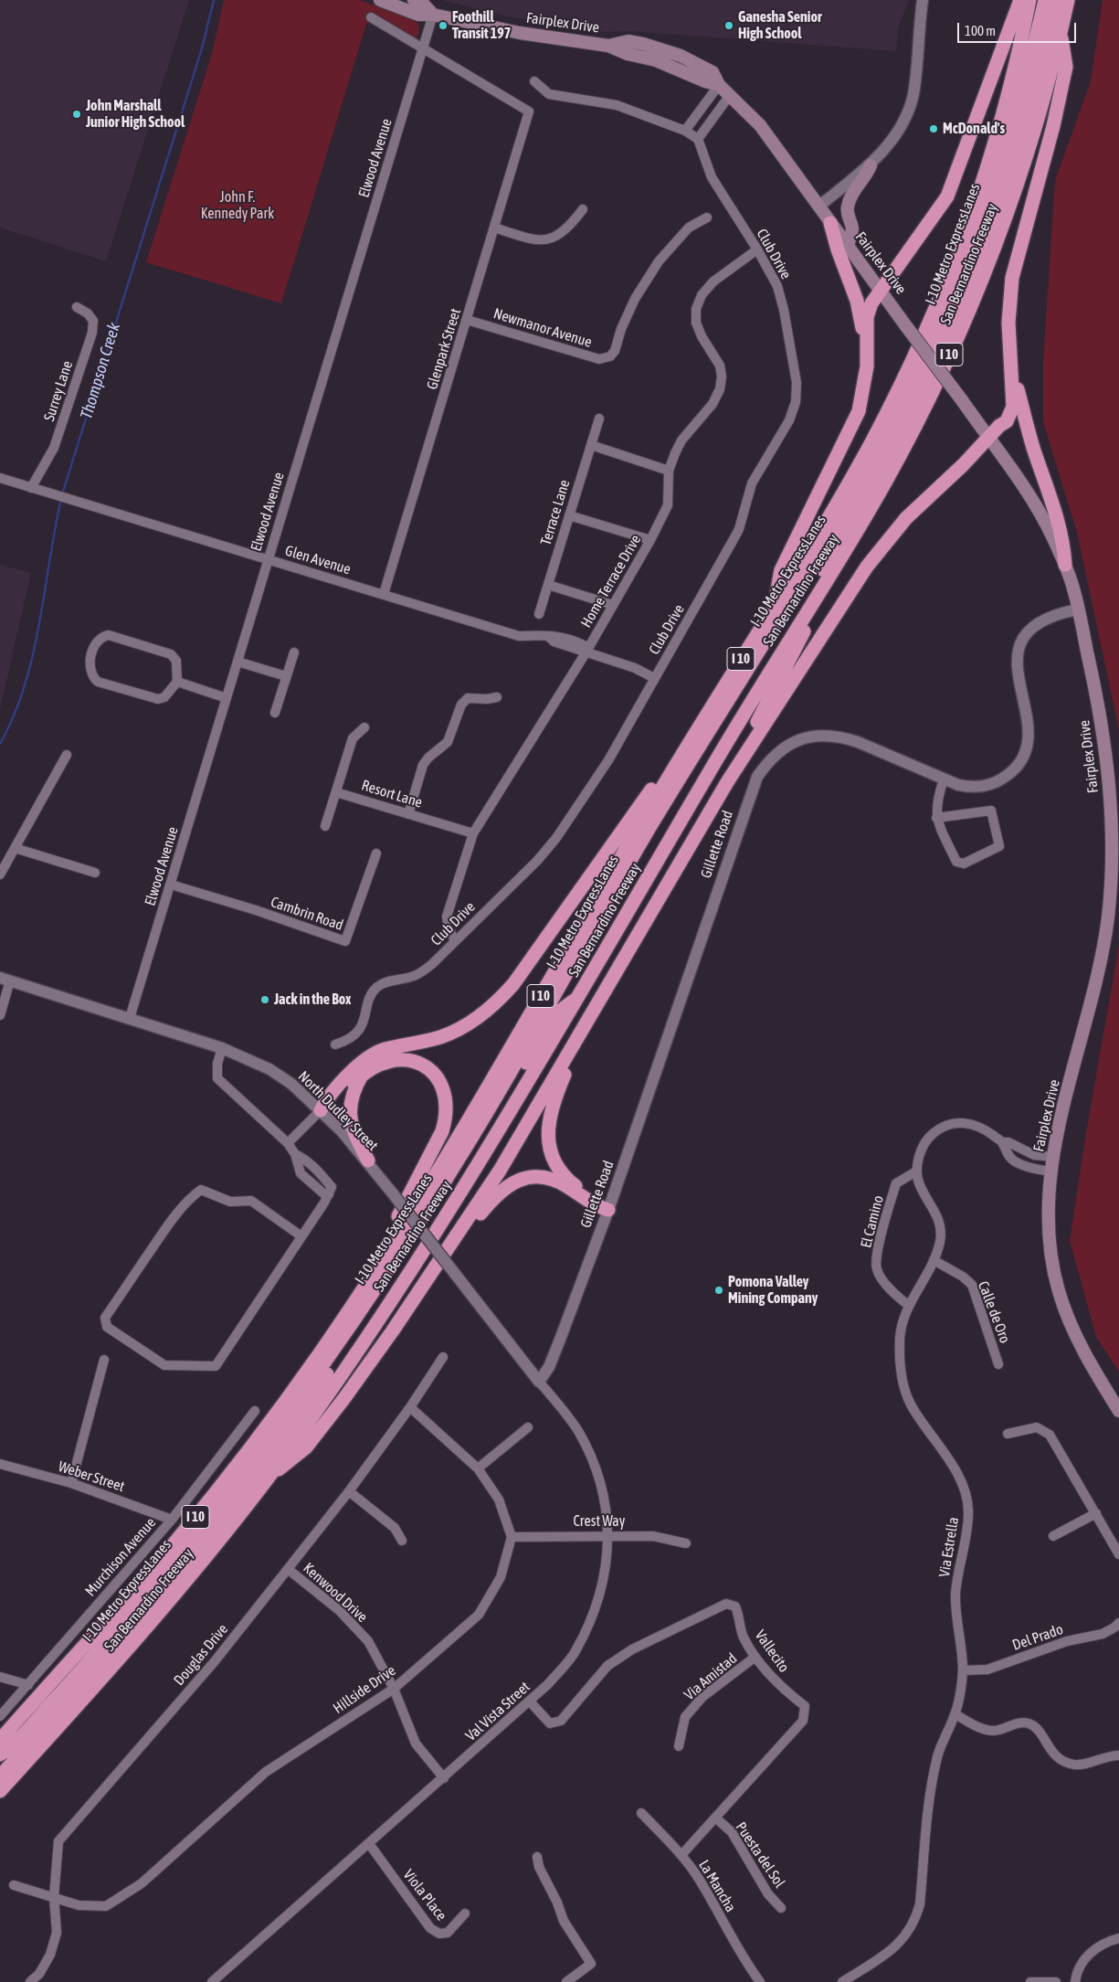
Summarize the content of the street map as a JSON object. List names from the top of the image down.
{
  "streets": {
    "highway": ["I-10 Metro ExpressLanes", "San Bernardino Freeway", "I 10"],
    "main road": ["Fairplex Drive"],
    "street": [
      "Elwood Avenue",
      "Club Drive",
      "Newmanor Avenue",
      "Glenpark Street",
      "Surrey Lane",
      "Terrace Lane",
      "Glen Avenue",
      "Home Terrace Drive",
      "Resort Lane",
      "Gillette Road",
      "Cambrin Road",
      "North Dudley Street",
      "El Camino",
      "Calle de Oro",
      "Weber Street",
      "Crest Way",
      "Via Estrella",
      "Murchison Avenue",
      "Kenwood Drive",
      "Del Prado",
      "Vallecito",
      "Douglas Drive",
      "Via Amistad",
      "Hillside Drive",
      "Val Vista Street",
      "Puesta del Sol",
      "La Mancha",
      "Viola Place"
    ]
  },
  "crossings": [
    ["Fairplex Drive", "Elwood Avenue"],
    ["Fairplex Drive", "Gillette Road"],
    ["Elwood Avenue", "Glenpark Street"],
    ["Elwood Avenue", "Glen Avenue"],
    ["Elwood Avenue", "Cambrin Road"],
    ["Elwood Avenue", "North Dudley Street"],
    ["I-10 Metro ExpressLanes", "San Bernardino Freeway"],
    ["Club Drive", "Glen Avenue"],
    ["Club Drive", "Home Terrace Drive"],
    ["Newmanor Avenue", "Glenpark Street"],
    ["Glenpark Street", "Glen Avenue"],
    ["Surrey Lane", "Glen Avenue"],
    ["Glen Avenue", "Home Terrace Drive"],
    ["Home Terrace Drive", "Resort Lane"],
    ["Gillette Road", "North Dudley Street"],
    ["Gillette Road", "Val Vista Street"],
    ["North Dudley Street", "Val Vista Street"],
    ["El Camino", "Via Estrella"],
    ["Calle de Oro", "Via Estrella"],
    ["Weber Street", "Murchison Avenue"],
    ["Crest Way", "Hillside Drive"],
    ["Crest Way", "Val Vista Street"],
    ["Via Estrella", "Del Prado"],
    ["Kenwood Drive", "Douglas Drive"],
    ["Kenwood Drive", "Hillside Drive"],
    ["Kenwood Drive", "Val Vista Street"],
    ["Vallecito", "Via Amistad"],
    ["Vallecito", "Val Vista Street"],
    ["Vallecito", "Puesta del Sol"],
    ["Vallecito", "La Mancha"],
    ["Douglas Drive", "Hillside Drive"],
    ["Val Vista Street", "Viola Place"]
  ],
  "water": ["Thompson Creek"],
  "parks": ["John F. Kennedy Park"],
  "places": [
    "Foothill Transit 197",
    "Ganesha Senior High School",
    "John Marshall Junior High School",
    "McDonald's",
    "Jack in the Box",
    "Pomona Valley Mining Company"
  ],
  "scale_bar": "100 m"
}
